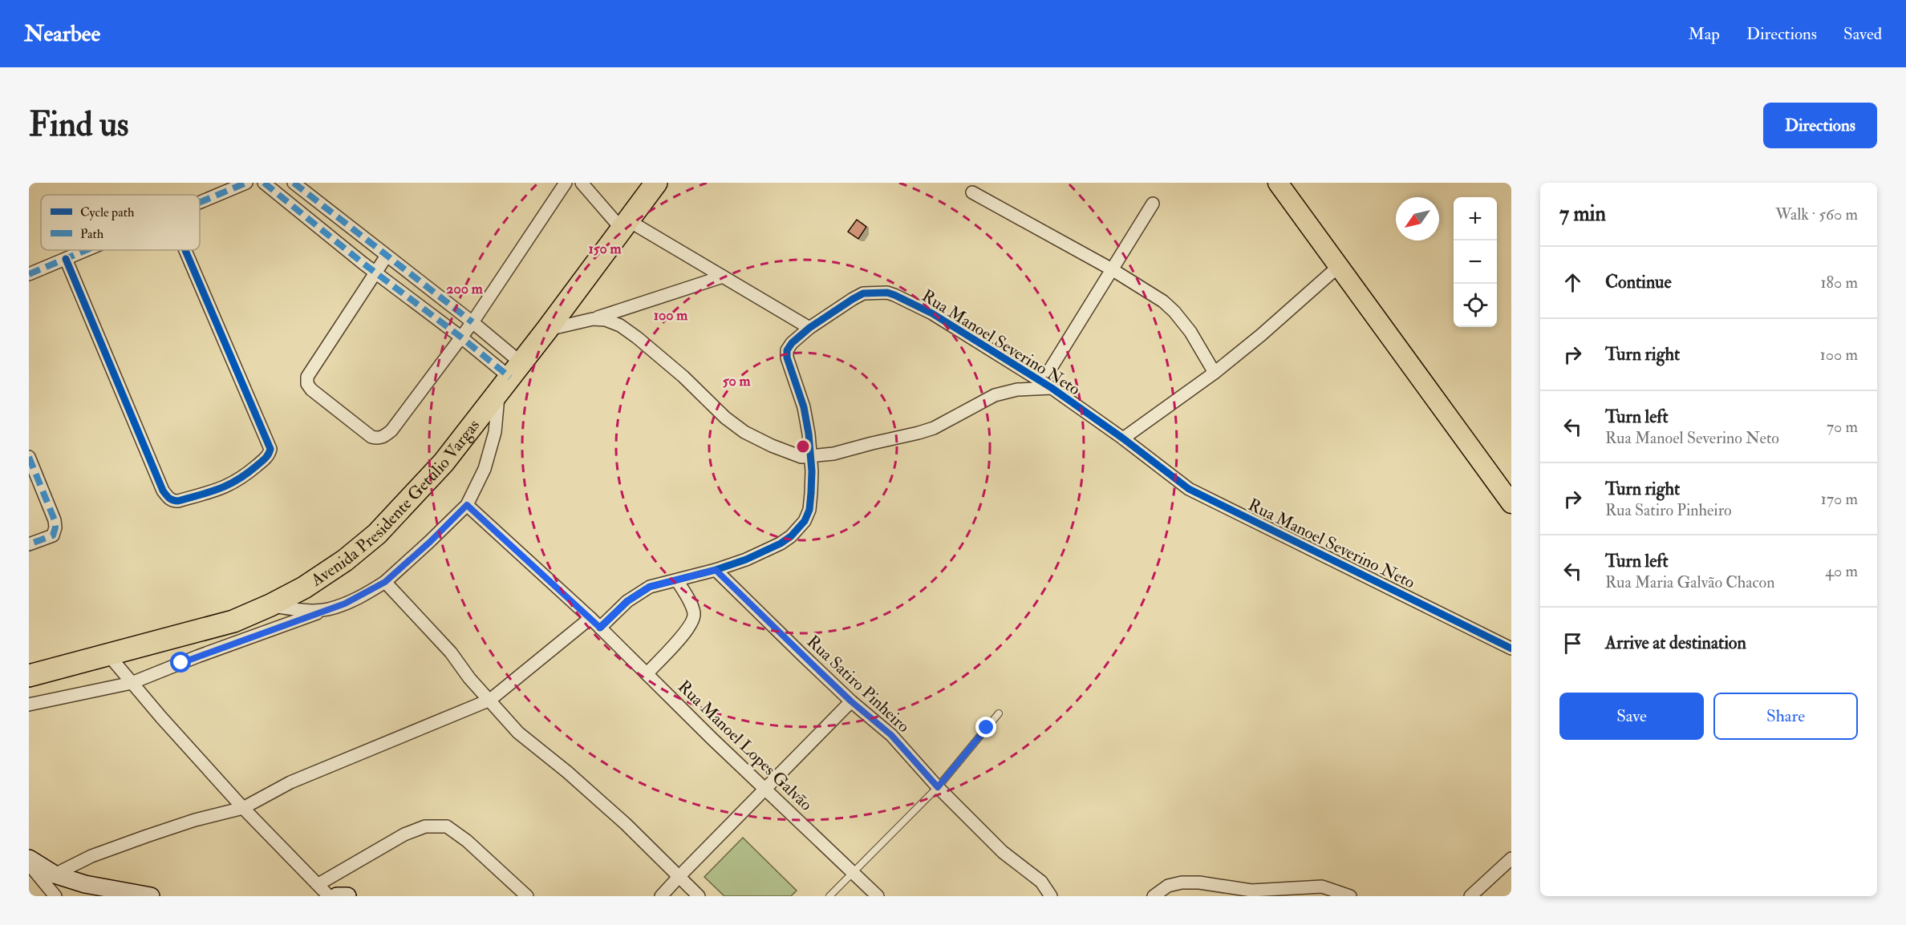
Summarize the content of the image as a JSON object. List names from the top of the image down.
{
  "streets": {
    "highway": ["Avenida Presidente Getúlio Vargas"],
    "street": ["Rua Manoel Severino Neto", "Rua Satiro Pinheiro", "Rua Manoel Lopes Galvão"]
  },
  "crossings": [
    ["Rua Manoel Severino Neto", "Rua Satiro Pinheiro"],
    ["Rua Manoel Severino Neto", "Rua Manoel Lopes Galvão"]
  ],
  "legend": ["Cycle path", "Path"],
  "north": "bottom left",
  "page": {
    "header": "Nearbee",
    "nav": ["Map", "Directions", "Saved"],
    "buttons": [
      "Directions",
      ["Save", "Share"]
    ],
    "title": "Find us",
    "heading": ["7 min", "Walk · 560 m"],
    "map_buttons": ["+", "−"],
    "list": [
      ["Continue", "180 m"],
      ["Turn right", "100 m"],
      ["Turn left", "Rua Manoel Severino Neto", "70 m"],
      ["Turn right", "Rua Satiro Pinheiro", "170 m"],
      ["Turn left", "Rua Maria Galvão Chacon", "40 m"],
      "Arrive at destination"
    ]
  },
  "rings": [
    "150 m",
    "200 m",
    "100 m",
    "50 m"
  ]
}
